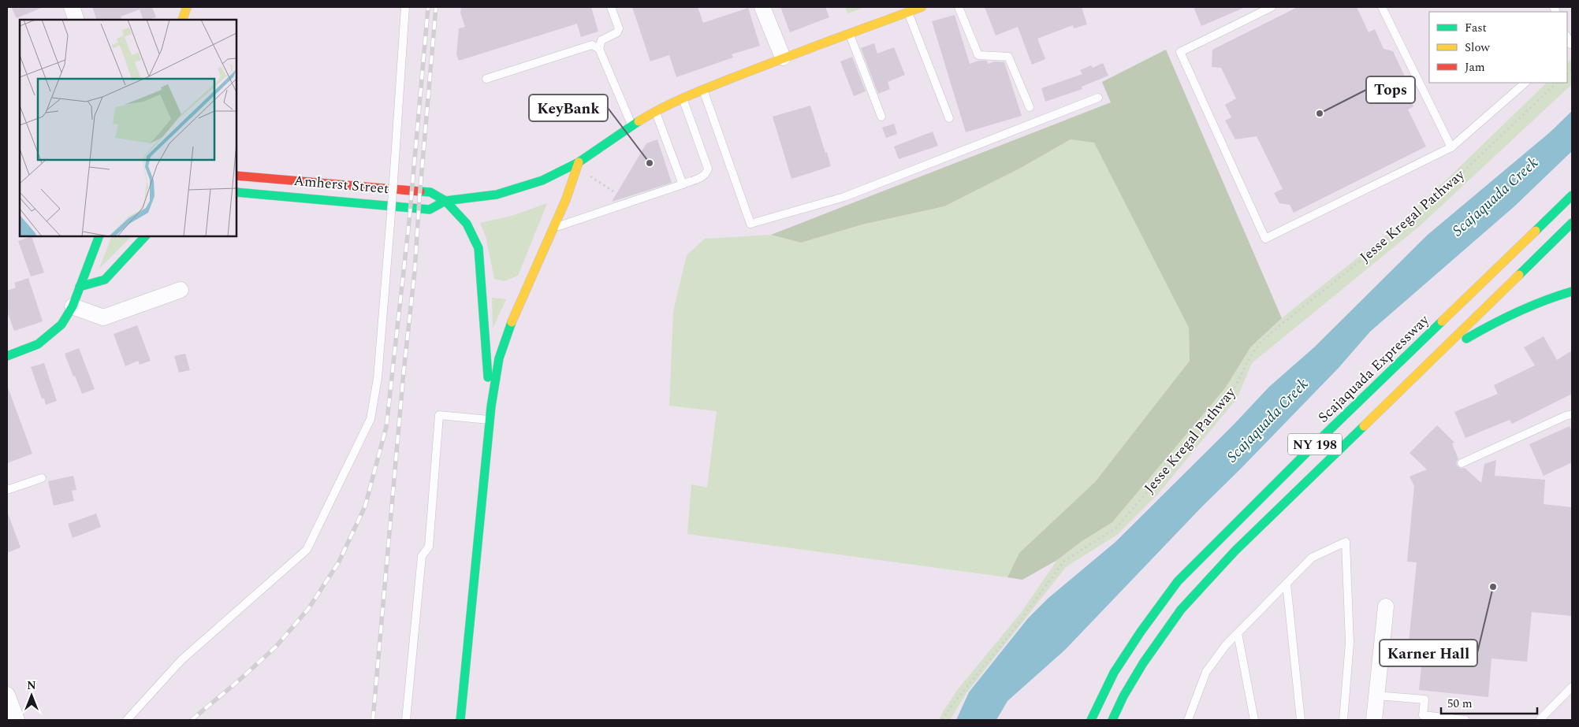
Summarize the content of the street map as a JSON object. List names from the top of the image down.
{
  "streets": {
    "main road": ["Amherst Street", "Scajaquada Expressway", "NY 198"],
    "path": ["Jesse Kregal Pathway"]
  },
  "water": ["Scajaquada Creek"],
  "places": ["Tops", "KeyBank", "Karner Hall"],
  "legend": ["Fast", "Slow", "Jam"],
  "scale_bar": "50 m",
  "north": "top"
}
